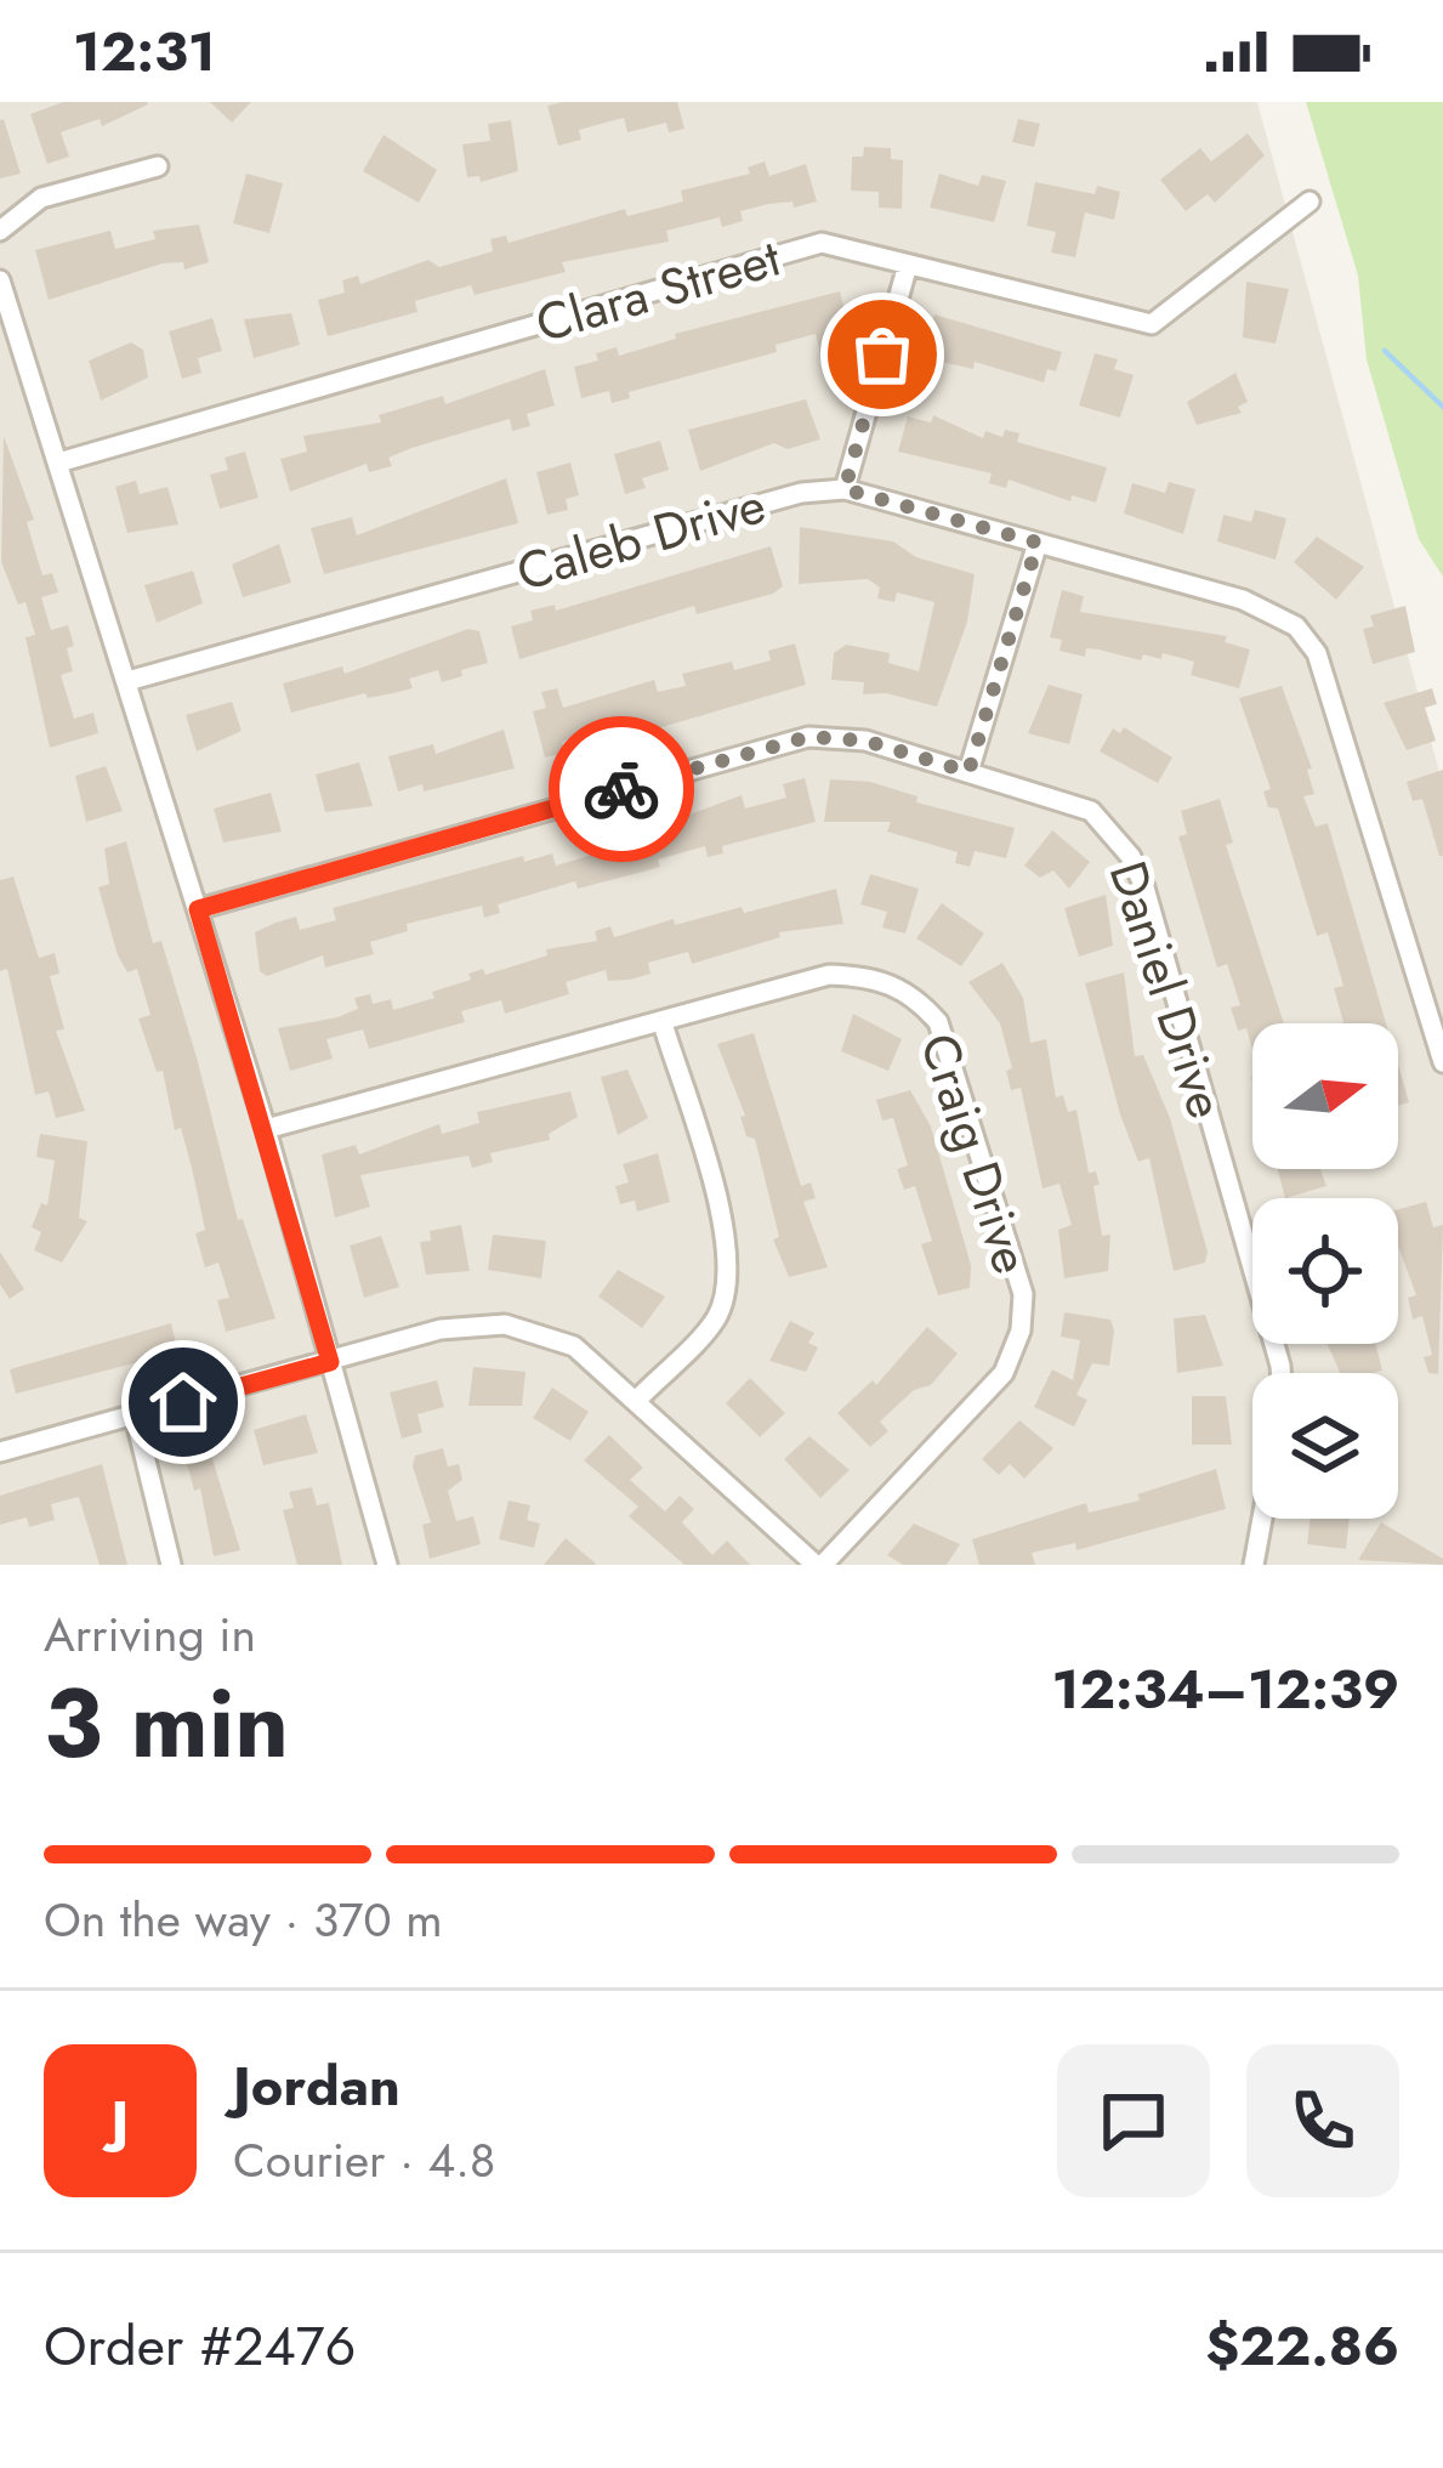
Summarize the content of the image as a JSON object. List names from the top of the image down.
{
  "streets": {
    "street": [
      "Clara Street",
      "Caleb Drive",
      "Daniel Drive",
      "Craig Drive"
    ]
  },
  "north": "right",
  "page": {
    "status": "12:31",
    "heading": ["3 min", "Arriving in", "12:34–12:39"],
    "panel": [
      "Jordan",
      "Courier · 4.8",
      "Order #2476",
      "$22.86"
    ],
    "bar": "On the way · 370 m",
    "round": "J"
  }
}
